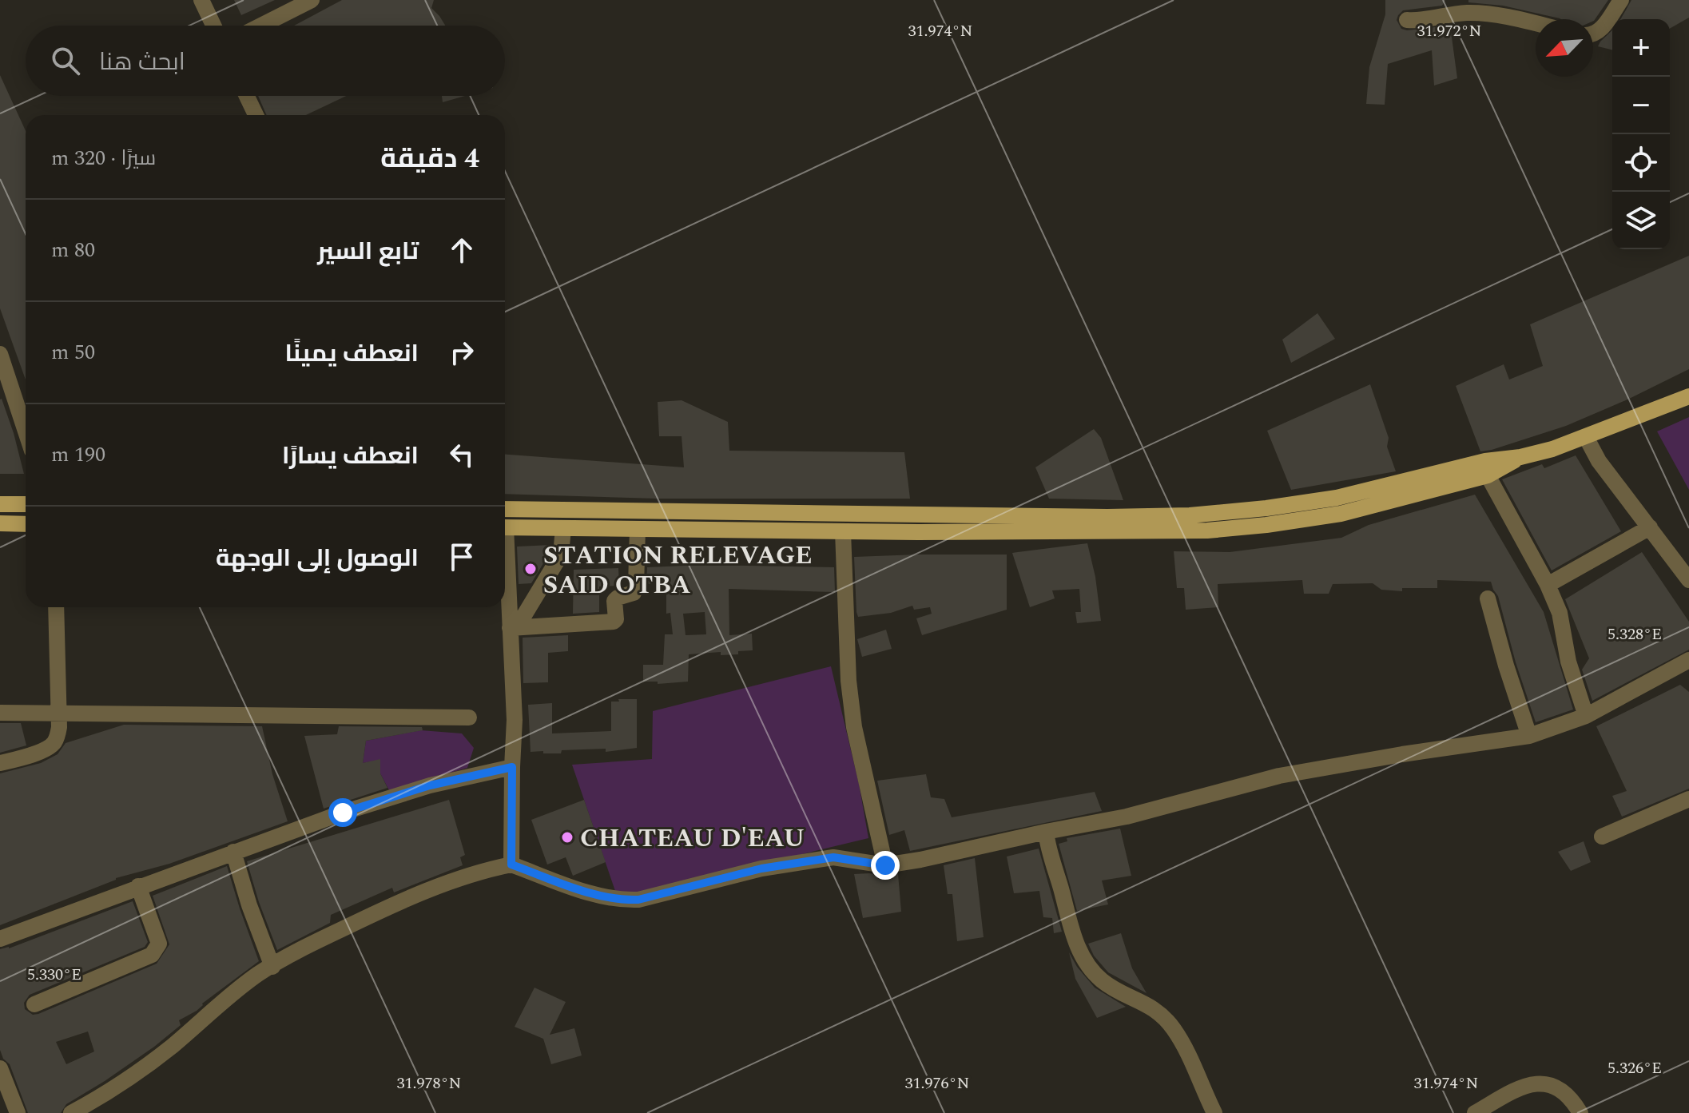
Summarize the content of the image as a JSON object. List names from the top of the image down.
{
  "places": ["STATION RELEVAGE SAID OTBA", "CHATEAU D'EAU"],
  "north": "bottom left",
  "page": {
    "map_buttons": ["+", "−"],
    "search": "ابحث هنا",
    "heading": ["4 دقيقة", "سيرًا · 320 m"],
    "list": [
      ["تابع السير", "80 m"],
      ["انعطف يمينًا", "50 m"],
      ["انعطف يسارًا", "190 m"],
      "الوصول إلى الوجهة"
    ]
  },
  "coordinates": [
    "31.974°N",
    "31.972°N",
    "5.328°E",
    "5.330°E",
    "5.326°E",
    "31.978°N",
    "31.976°N"
  ]
}
